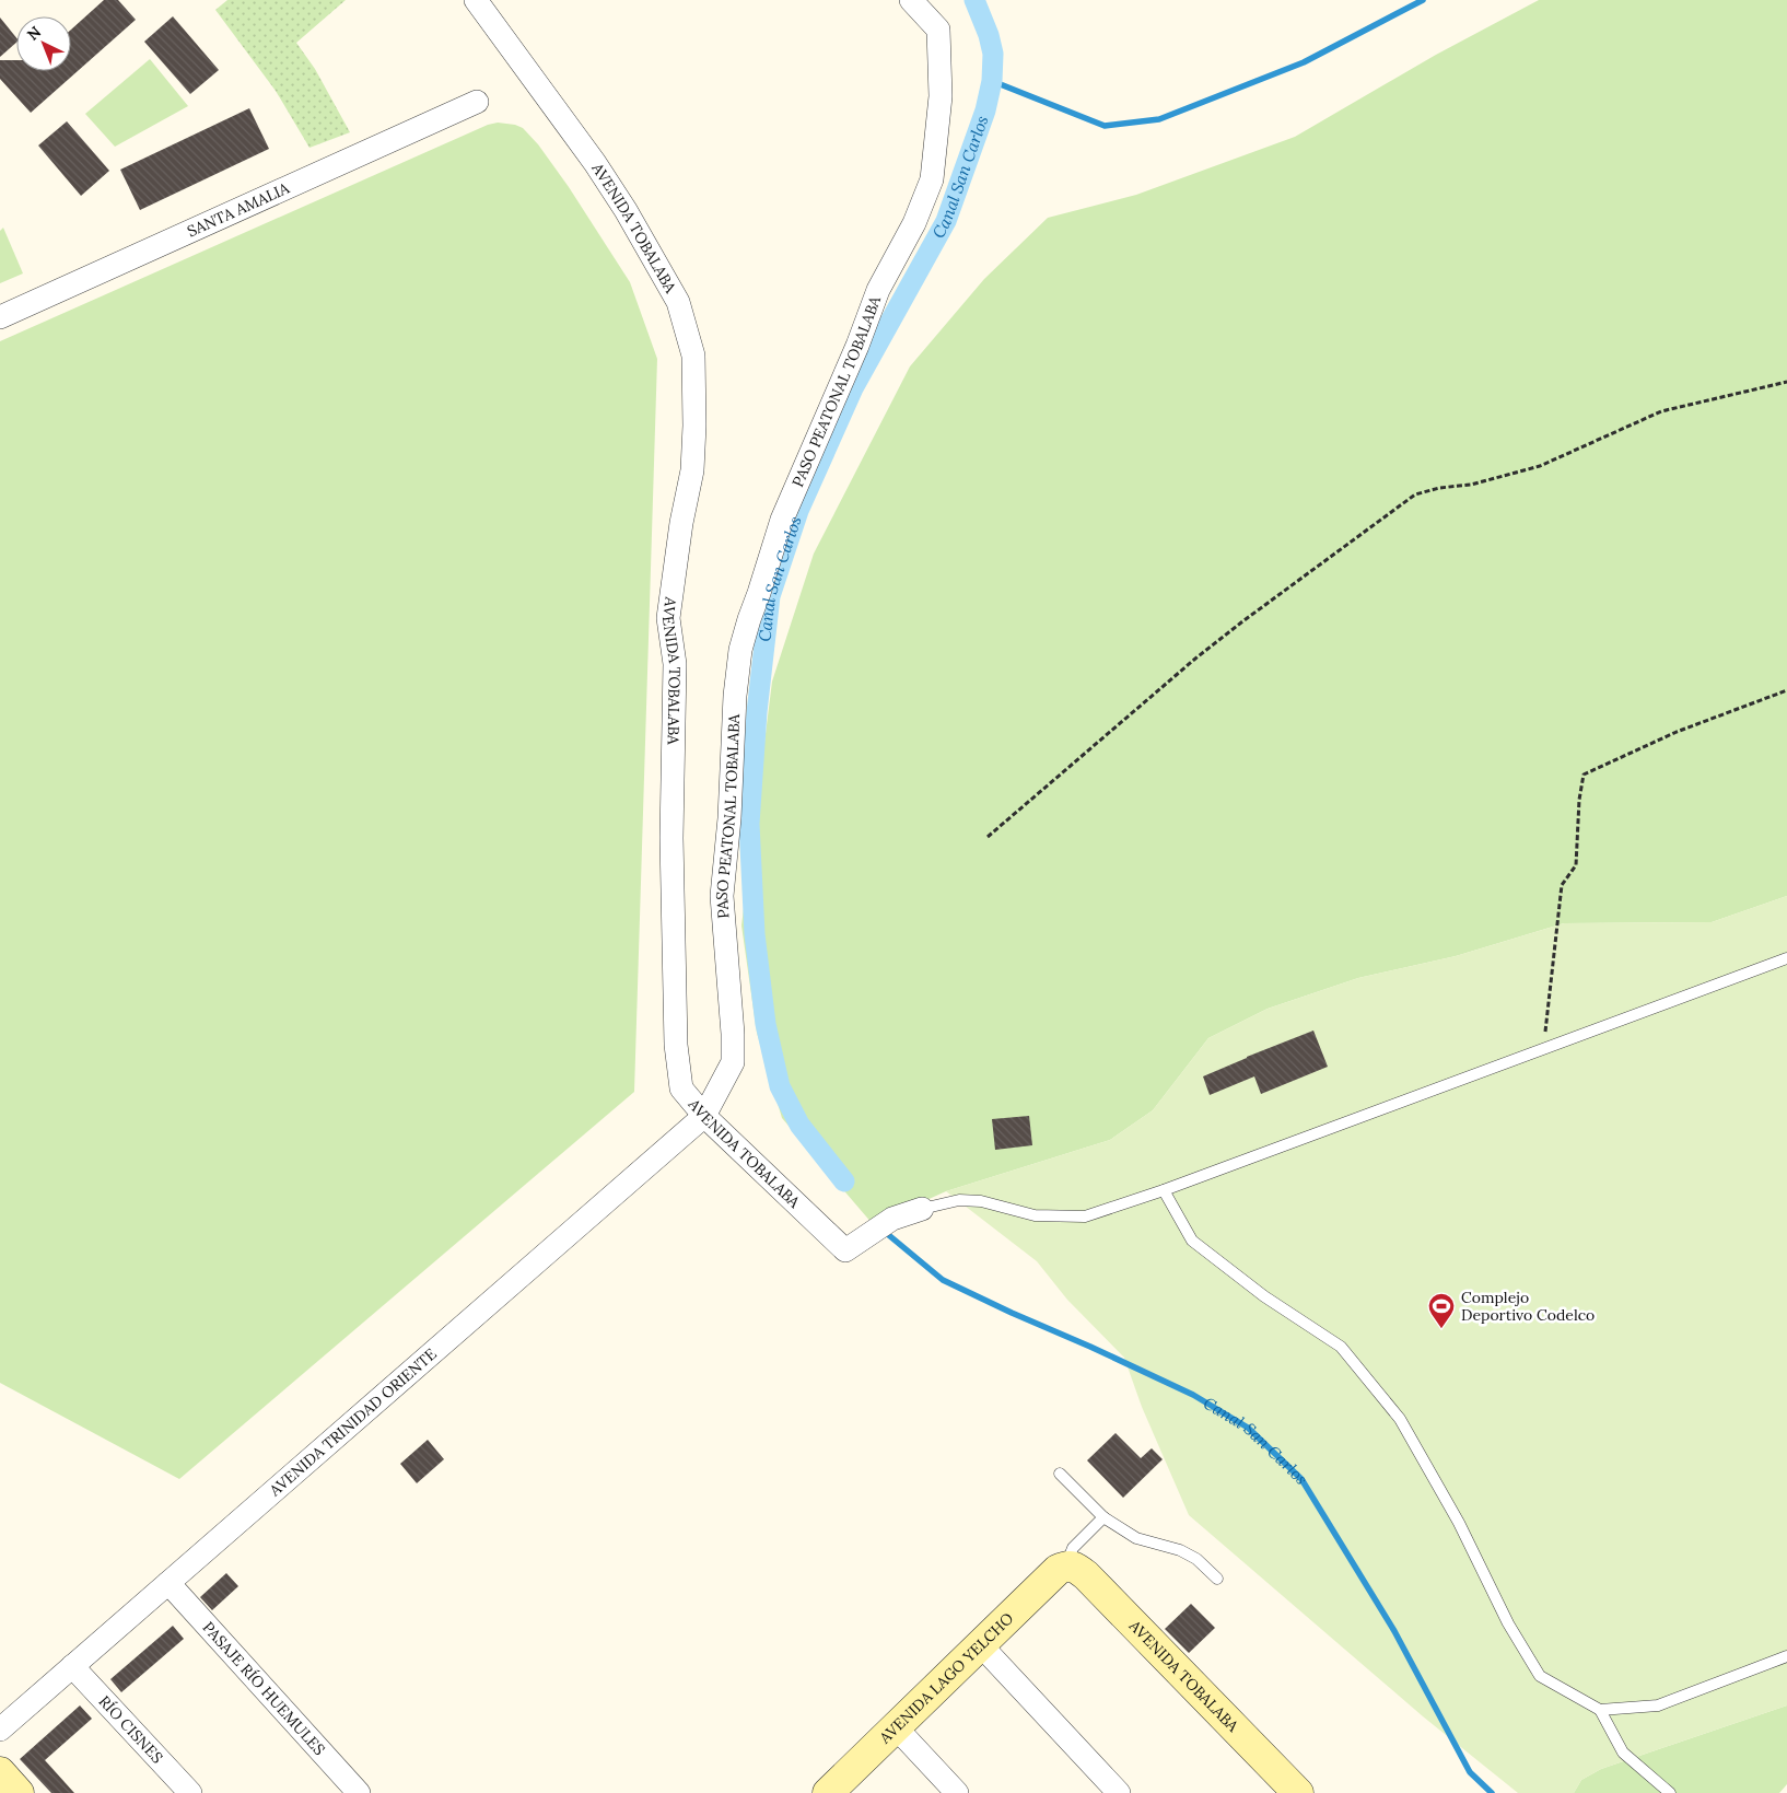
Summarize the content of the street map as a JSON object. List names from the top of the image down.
{
  "streets": {
    "street": [
      "SANTA AMALIA",
      "AVENIDA TOBALABA",
      "PASO PEATONAL TOBALABA",
      "AVENIDA TRINIDAD ORIENTE",
      "AVENIDA LAGO YELCHO",
      "PASAJE RÍO HUEMULES",
      "RÍO CISNES"
    ]
  },
  "crossings": [
    ["AVENIDA TOBALABA", "PASO PEATONAL TOBALABA"],
    ["AVENIDA TOBALABA", "AVENIDA TRINIDAD ORIENTE"],
    ["AVENIDA TOBALABA", "AVENIDA LAGO YELCHO"],
    ["PASO PEATONAL TOBALABA", "AVENIDA TRINIDAD ORIENTE"],
    ["AVENIDA TRINIDAD ORIENTE", "PASAJE RÍO HUEMULES"],
    ["AVENIDA TRINIDAD ORIENTE", "RÍO CISNES"]
  ],
  "water": ["Canal San Carlos"],
  "places": {
    "sports": ["Complejo Deportivo Codelco"]
  },
  "north": "top left"
}
